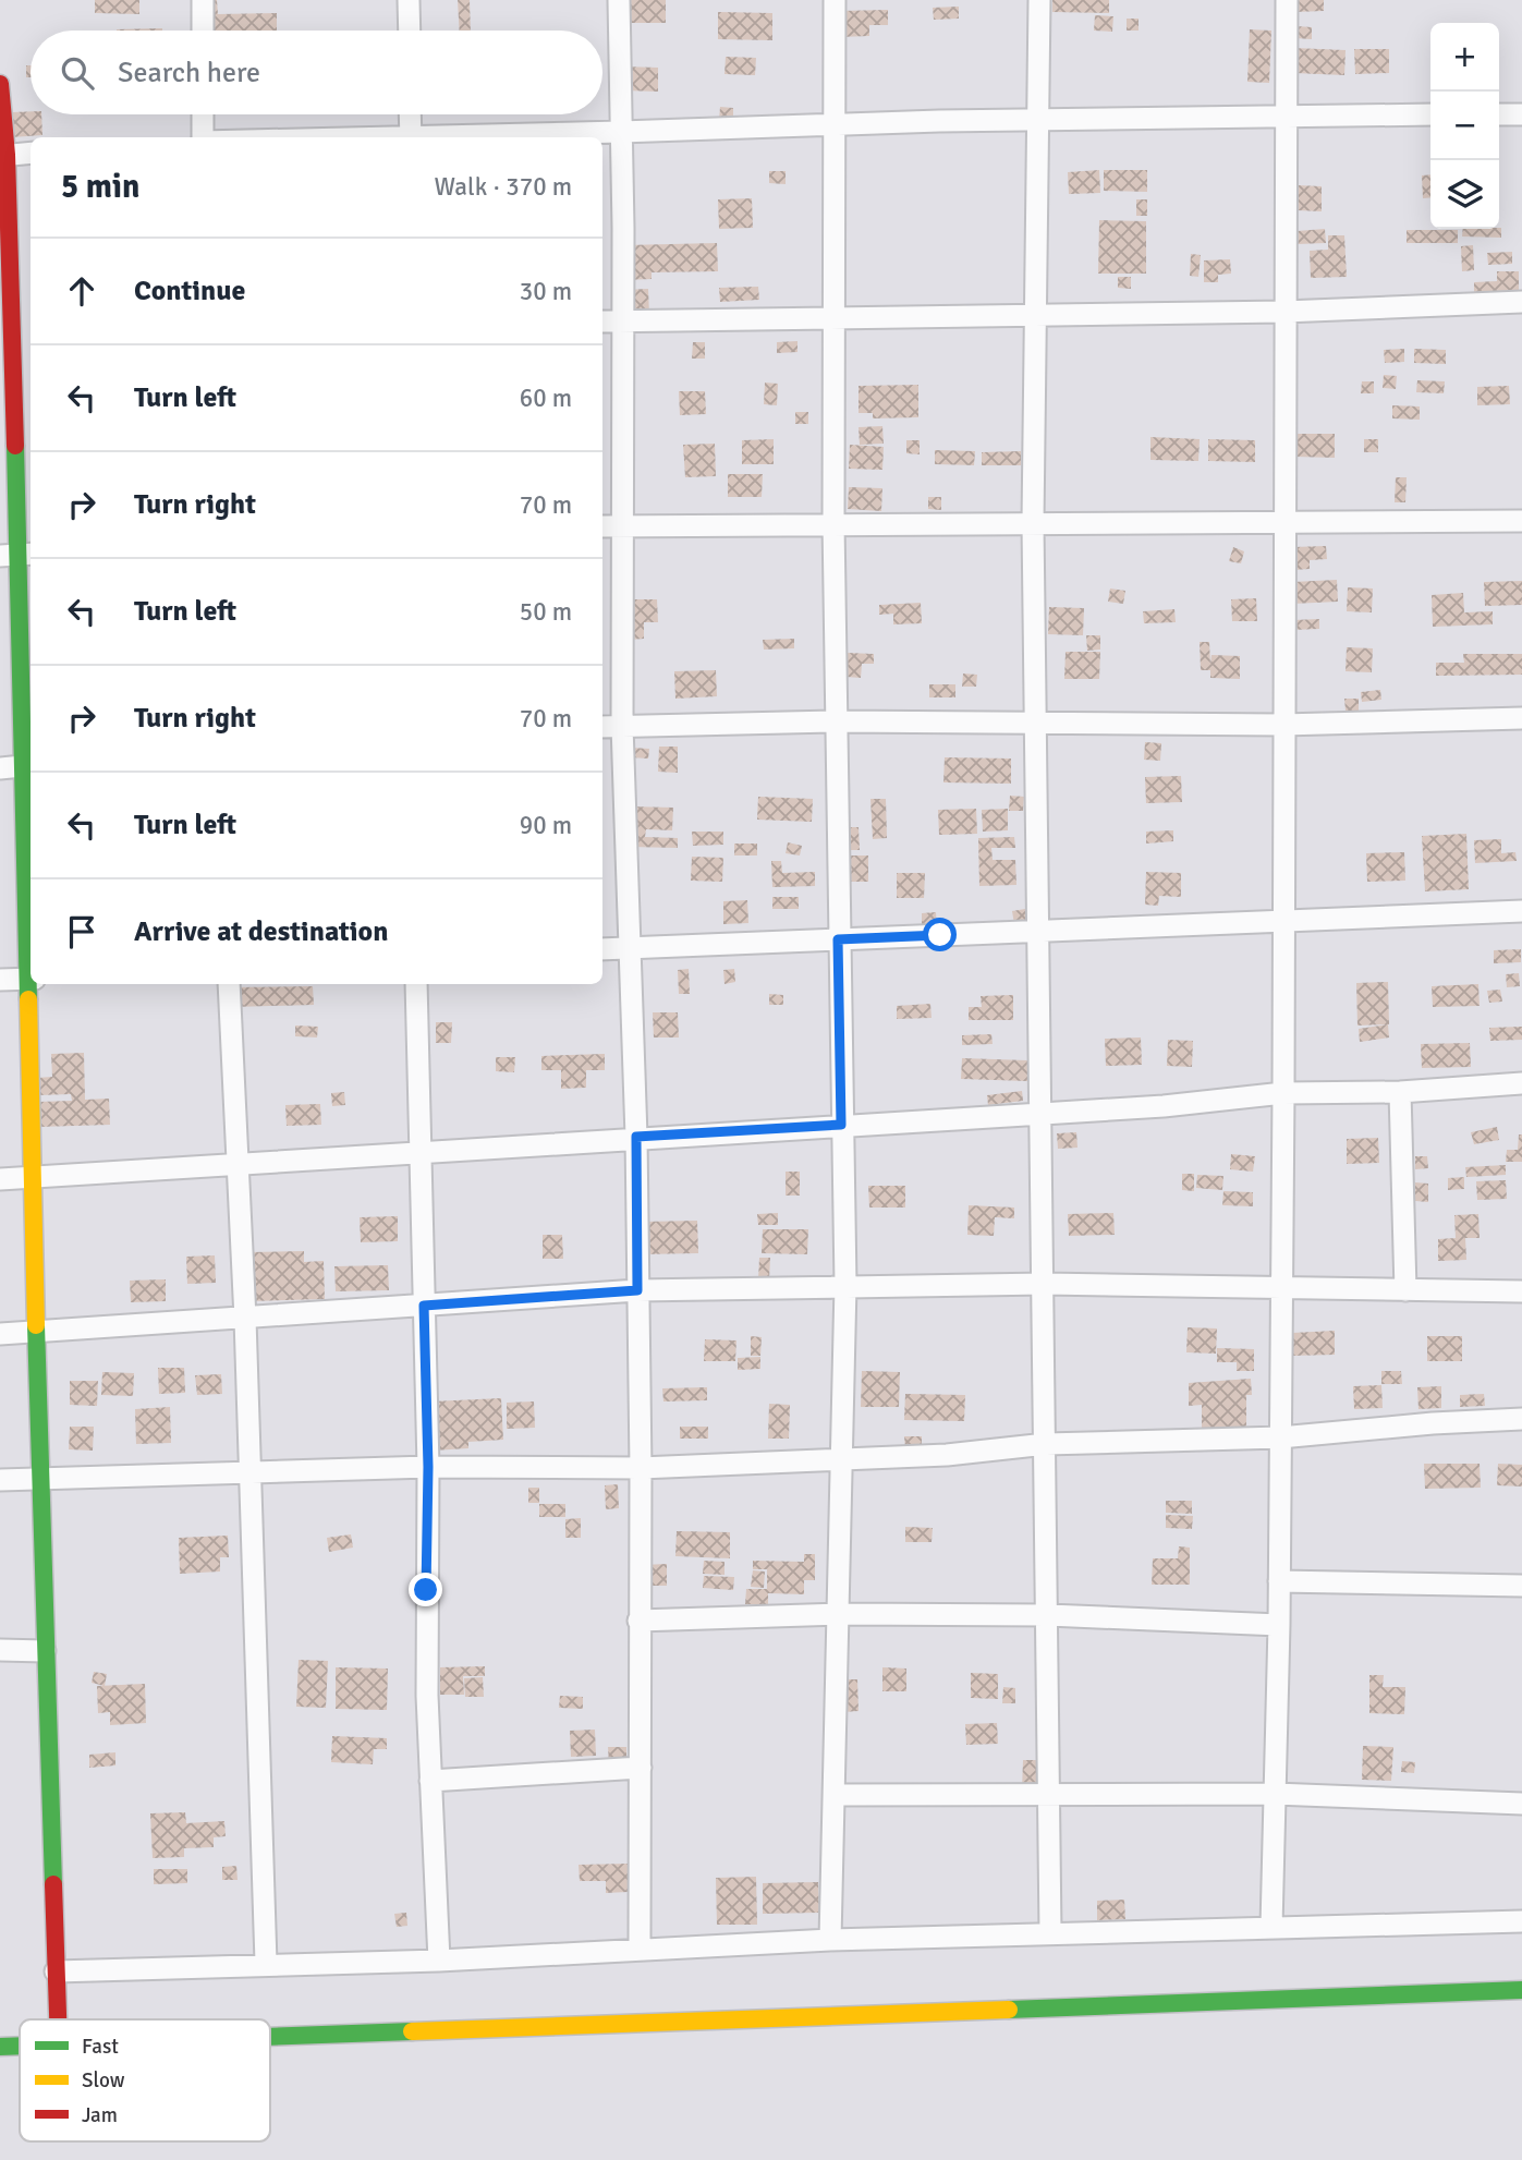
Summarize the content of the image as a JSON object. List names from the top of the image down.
{
  "legend": ["Fast", "Slow", "Jam"],
  "page": {
    "map_buttons": ["+", "−"],
    "search": "Search here",
    "heading": ["5 min", "Walk · 370 m"],
    "list": [
      ["Continue", "30 m"],
      ["Turn left", "60 m"],
      ["Turn right", "70 m"],
      ["Turn left", "50 m"],
      ["Turn right", "70 m"],
      ["Turn left", "90 m"],
      "Arrive at destination"
    ]
  }
}
